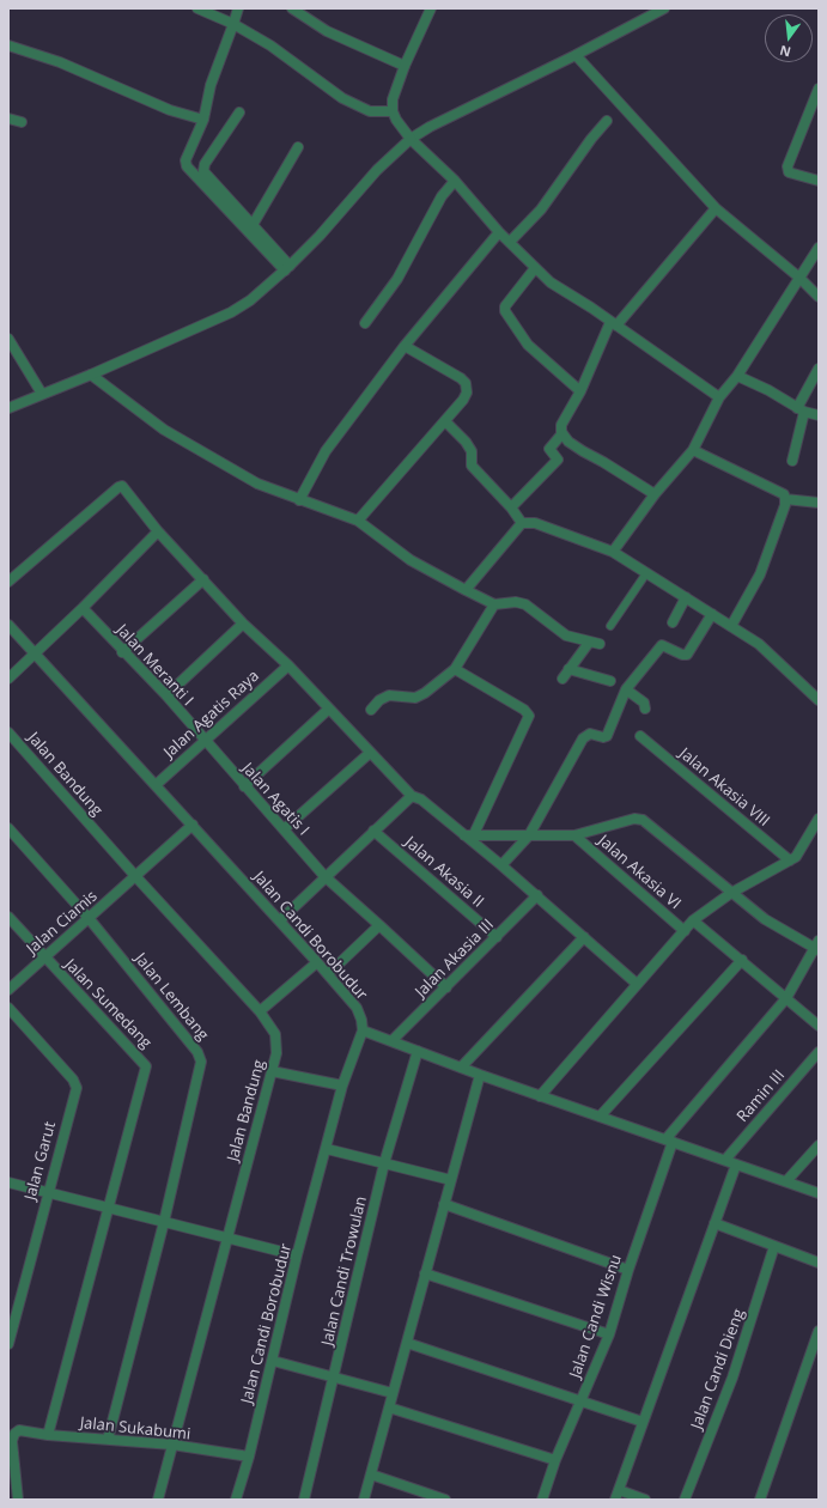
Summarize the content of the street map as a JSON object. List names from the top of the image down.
{
  "streets": {
    "street": [
      "Jalan Meranti I",
      "Jalan Agatis Raya",
      "Jalan Bandung",
      "Jalan Akasia VIII",
      "Jalan Agatis I",
      "Jalan Akasia II",
      "Jalan Akasia VI",
      "Jalan Ciamis",
      "Jalan Candi Borobudur",
      "Jalan Akasia III",
      "Jalan Lembang",
      "Jalan Sumedang",
      "Ramin III",
      "Jalan Garut",
      "Jalan Candi Trowulan",
      "Jalan Candi Wisnu",
      "Jalan Candi Dieng",
      "Jalan Sukabumi"
    ]
  },
  "crossings": [
    ["Jalan Meranti I", "Jalan Agatis Raya"],
    ["Jalan Meranti I", "Jalan Agatis I"],
    ["Jalan Agatis Raya", "Jalan Agatis I"],
    ["Jalan Agatis Raya", "Jalan Candi Borobudur"],
    ["Jalan Bandung", "Jalan Ciamis"],
    ["Jalan Bandung", "Jalan Sukabumi"],
    ["Jalan Agatis I", "Jalan Akasia III"],
    ["Jalan Akasia II", "Jalan Akasia III"],
    ["Jalan Ciamis", "Jalan Candi Borobudur"],
    ["Jalan Ciamis", "Jalan Lembang"],
    ["Jalan Ciamis", "Jalan Sumedang"],
    ["Jalan Candi Borobudur", "Jalan Sukabumi"]
  ],
  "north": "bottom"
}
